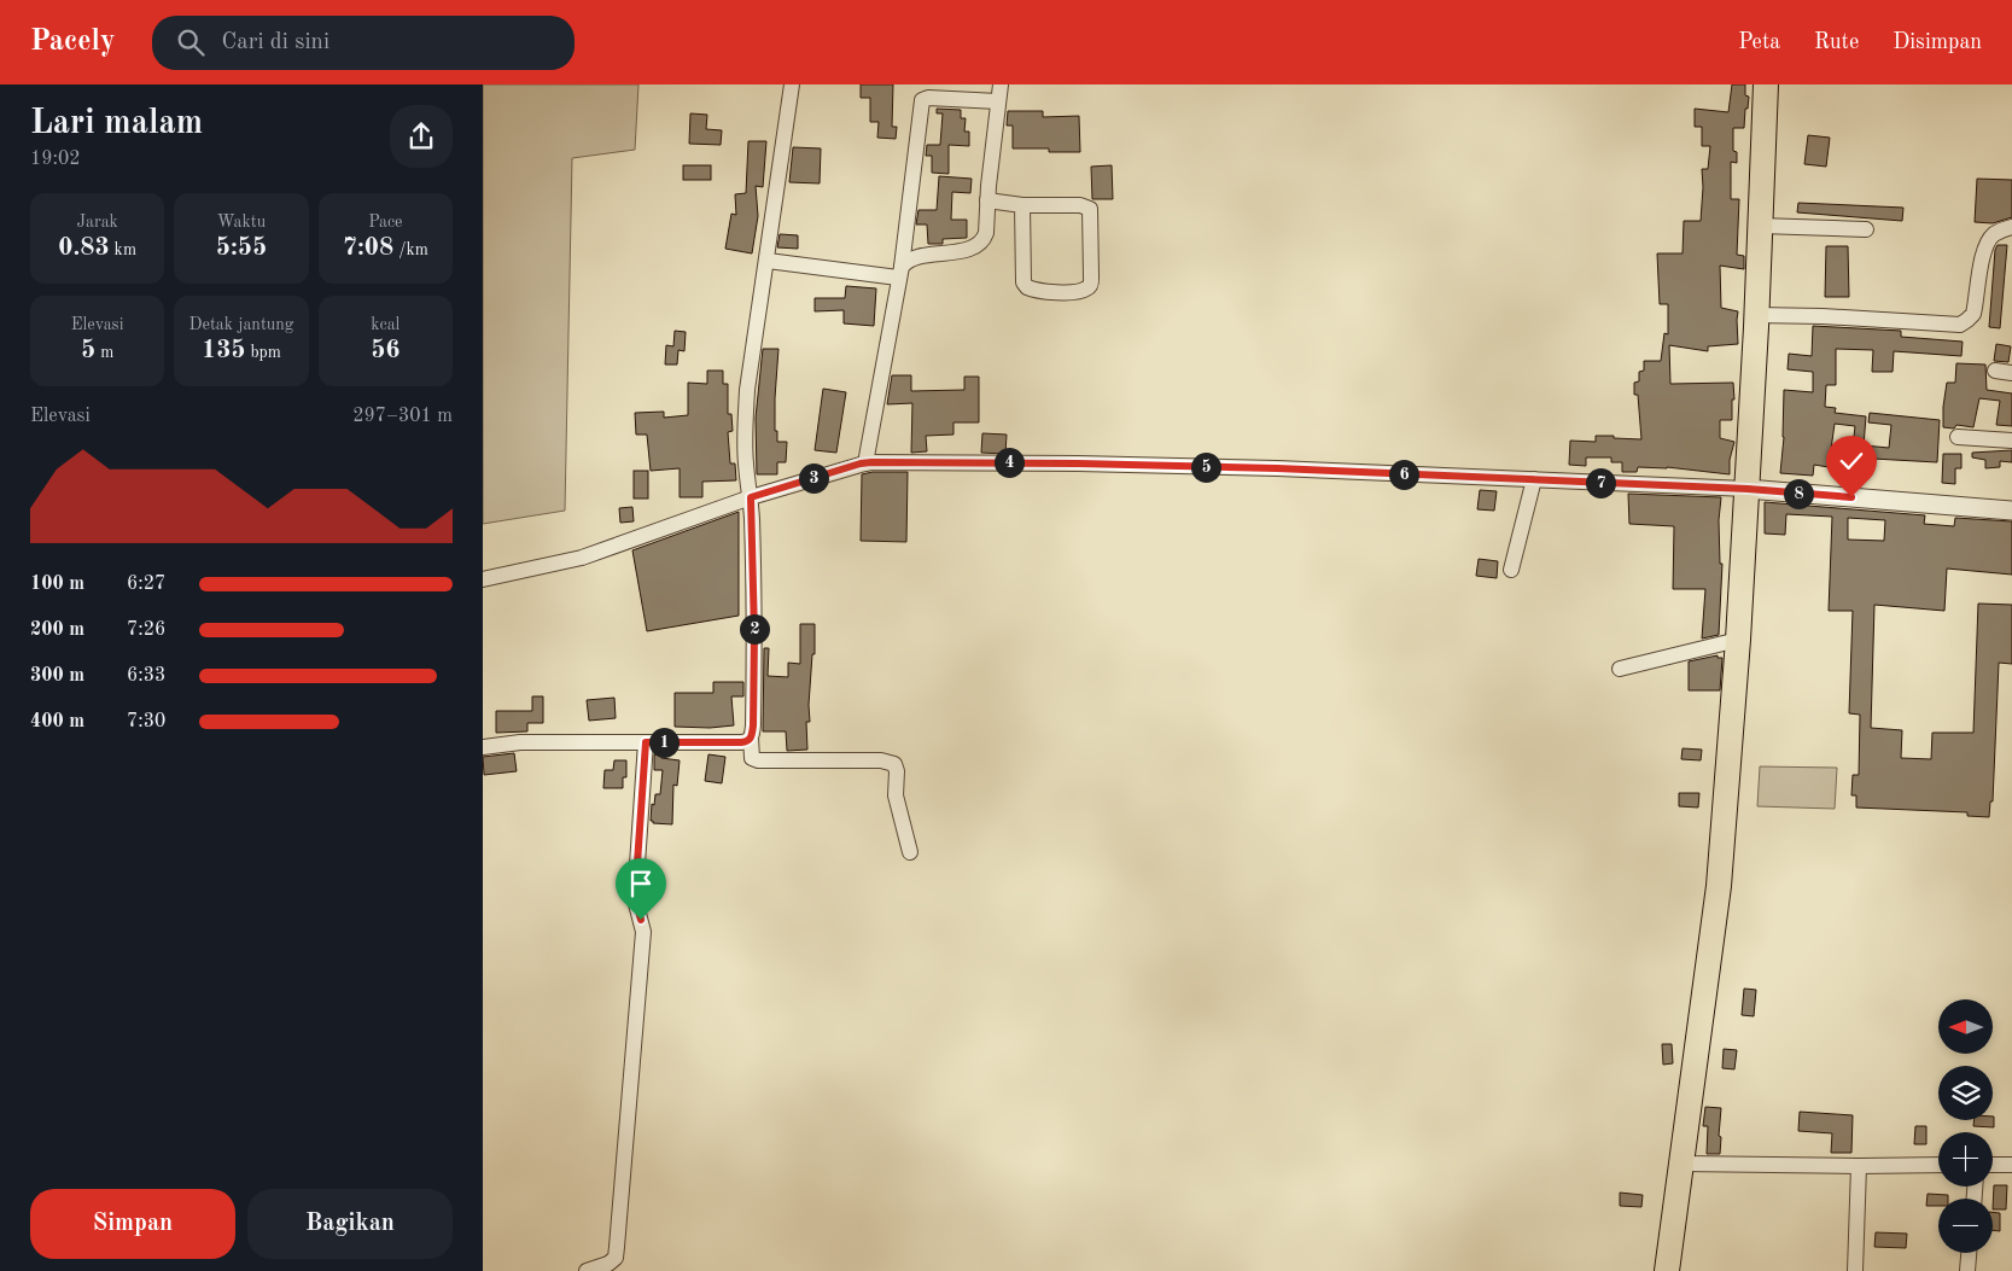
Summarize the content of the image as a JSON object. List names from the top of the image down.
{
  "north": "left",
  "page": {
    "header": "Pacely",
    "search": "Cari di sini",
    "nav": ["Peta", "Rute", "Disimpan"],
    "heading": ["Lari malam", "19:02"],
    "stats": [
      ["Jarak", "0.83 km"],
      ["Waktu", "5:55"],
      ["Pace", "7:08 /km"],
      ["Elevasi", "5 m"],
      ["Detak jantung", "135 bpm"],
      ["kcal", "56"]
    ],
    "chart": ["Elevasi", "297–301 m"],
    "pins": [
      "4",
      "5",
      "6",
      "3",
      "7",
      "8",
      "2",
      "1"
    ],
    "list": [
      {
        "name": "100 m",
        "note": "6:27"
      },
      {
        "name": "200 m",
        "note": "7:26"
      },
      {
        "name": "300 m",
        "note": "6:33"
      },
      {
        "name": "400 m",
        "note": "7:30"
      }
    ],
    "map_buttons": ["+", "−"],
    "buttons": ["Simpan", "Bagikan"]
  }
}
